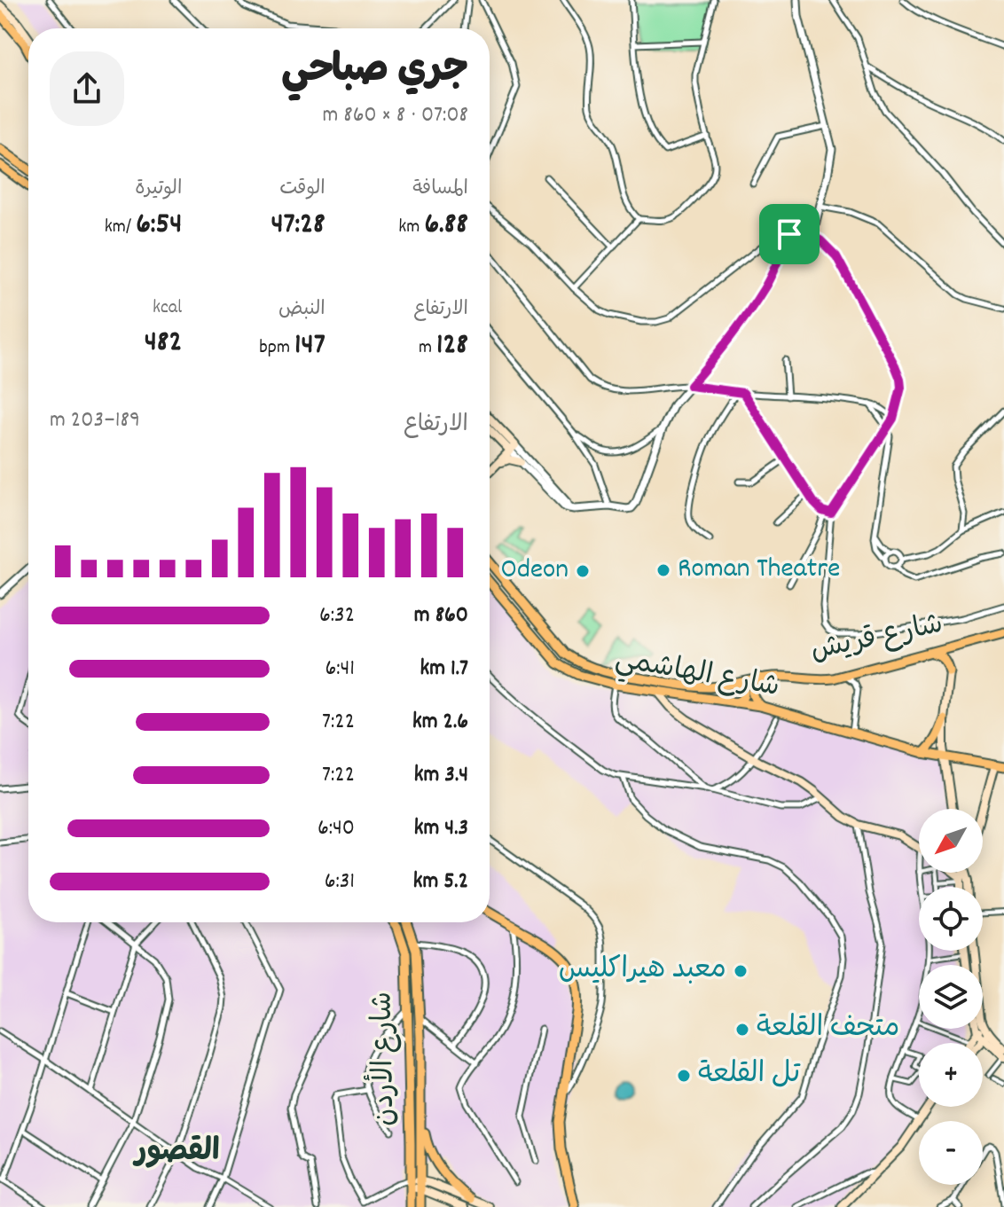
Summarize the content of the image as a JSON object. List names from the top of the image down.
{
  "streets": {
    "main road": ["شارع قريش", "شارع الهاشمي", "شارع الأردن"]
  },
  "crossings": [
    ["شارع قريش", "شارع الهاشمي"]
  ],
  "districts": ["القصور"],
  "places": [
    "Roman Theatre",
    "Odeon",
    "معبد هيراكليس",
    "متحف القلعة",
    "تل القلعة"
  ],
  "north": "bottom left",
  "page": {
    "heading": ["جري صباحي", "07:08 · 8 × 860 m"],
    "stats": [
      ["المسافة", "6.88 km"],
      ["الوقت", "47:28"],
      ["الوتيرة", "6:54 /km"],
      ["الارتفاع", "128 m"],
      ["النبض", "147 bpm"],
      ["kcal", "482"]
    ],
    "chart": ["الارتفاع", "189–203 m"],
    "list": [
      {
        "name": "860 m",
        "note": "6:32"
      },
      {
        "name": "1.7 km",
        "note": "6:41"
      },
      {
        "name": "2.6 km",
        "note": "7:22"
      },
      {
        "name": "3.4 km",
        "note": "7:22"
      },
      {
        "name": "4.3 km",
        "note": "6:40"
      },
      {
        "name": "5.2 km",
        "note": "6:31"
      }
    ],
    "map_buttons": ["+", "−"]
  }
}
